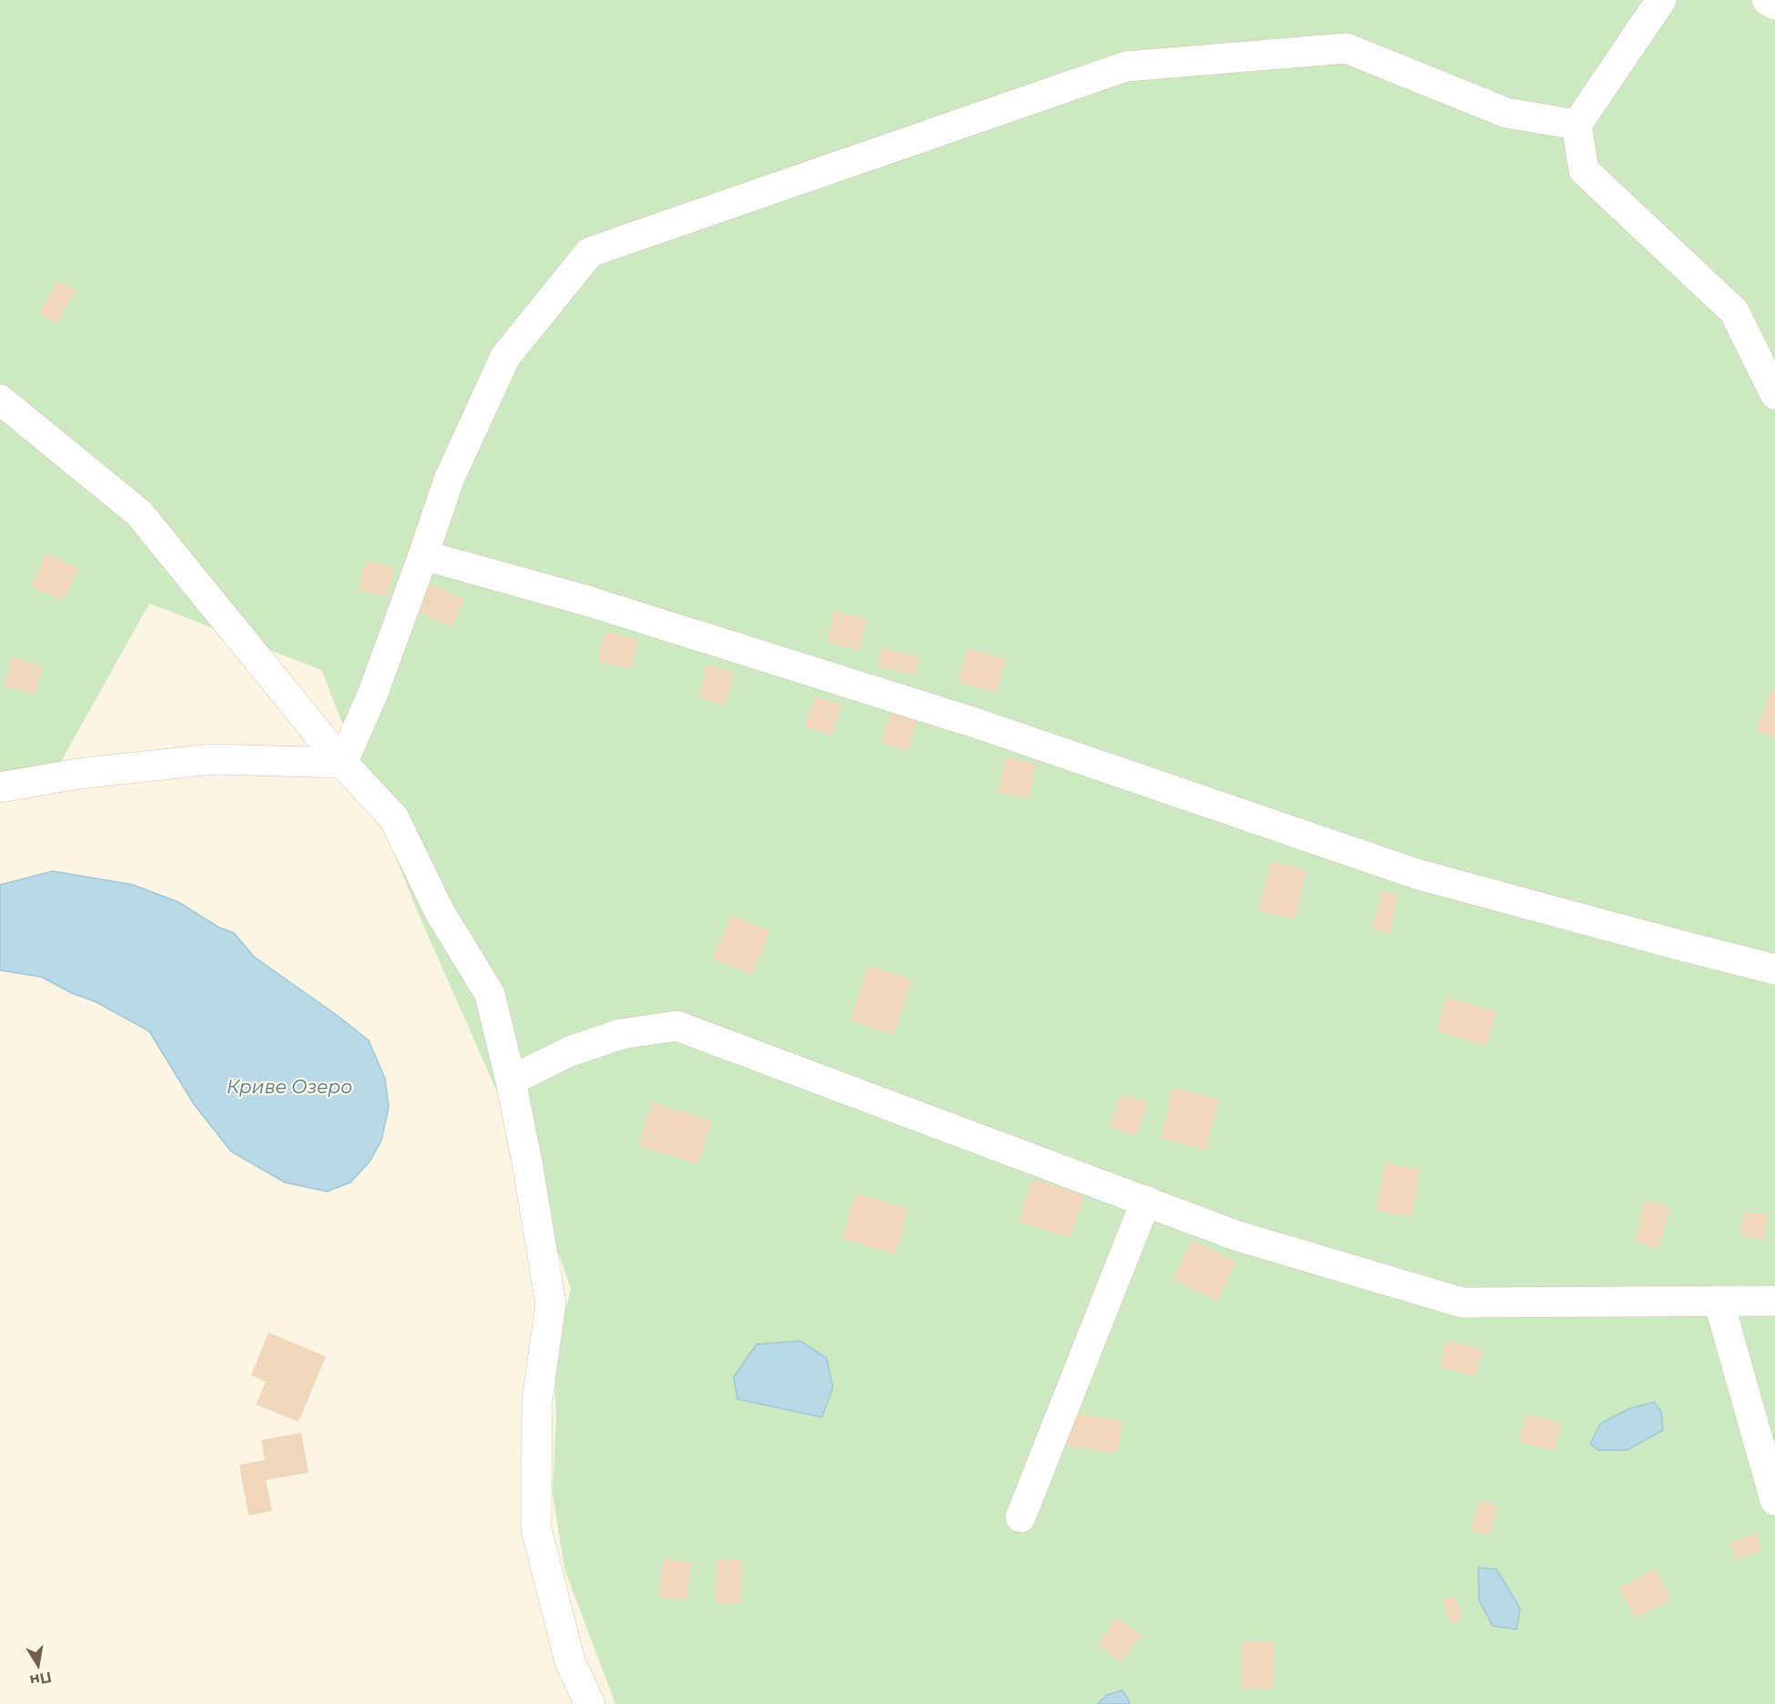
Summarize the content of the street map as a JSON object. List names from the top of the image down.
{
  "water": ["Криве Озеро"],
  "north": "bottom"
}
